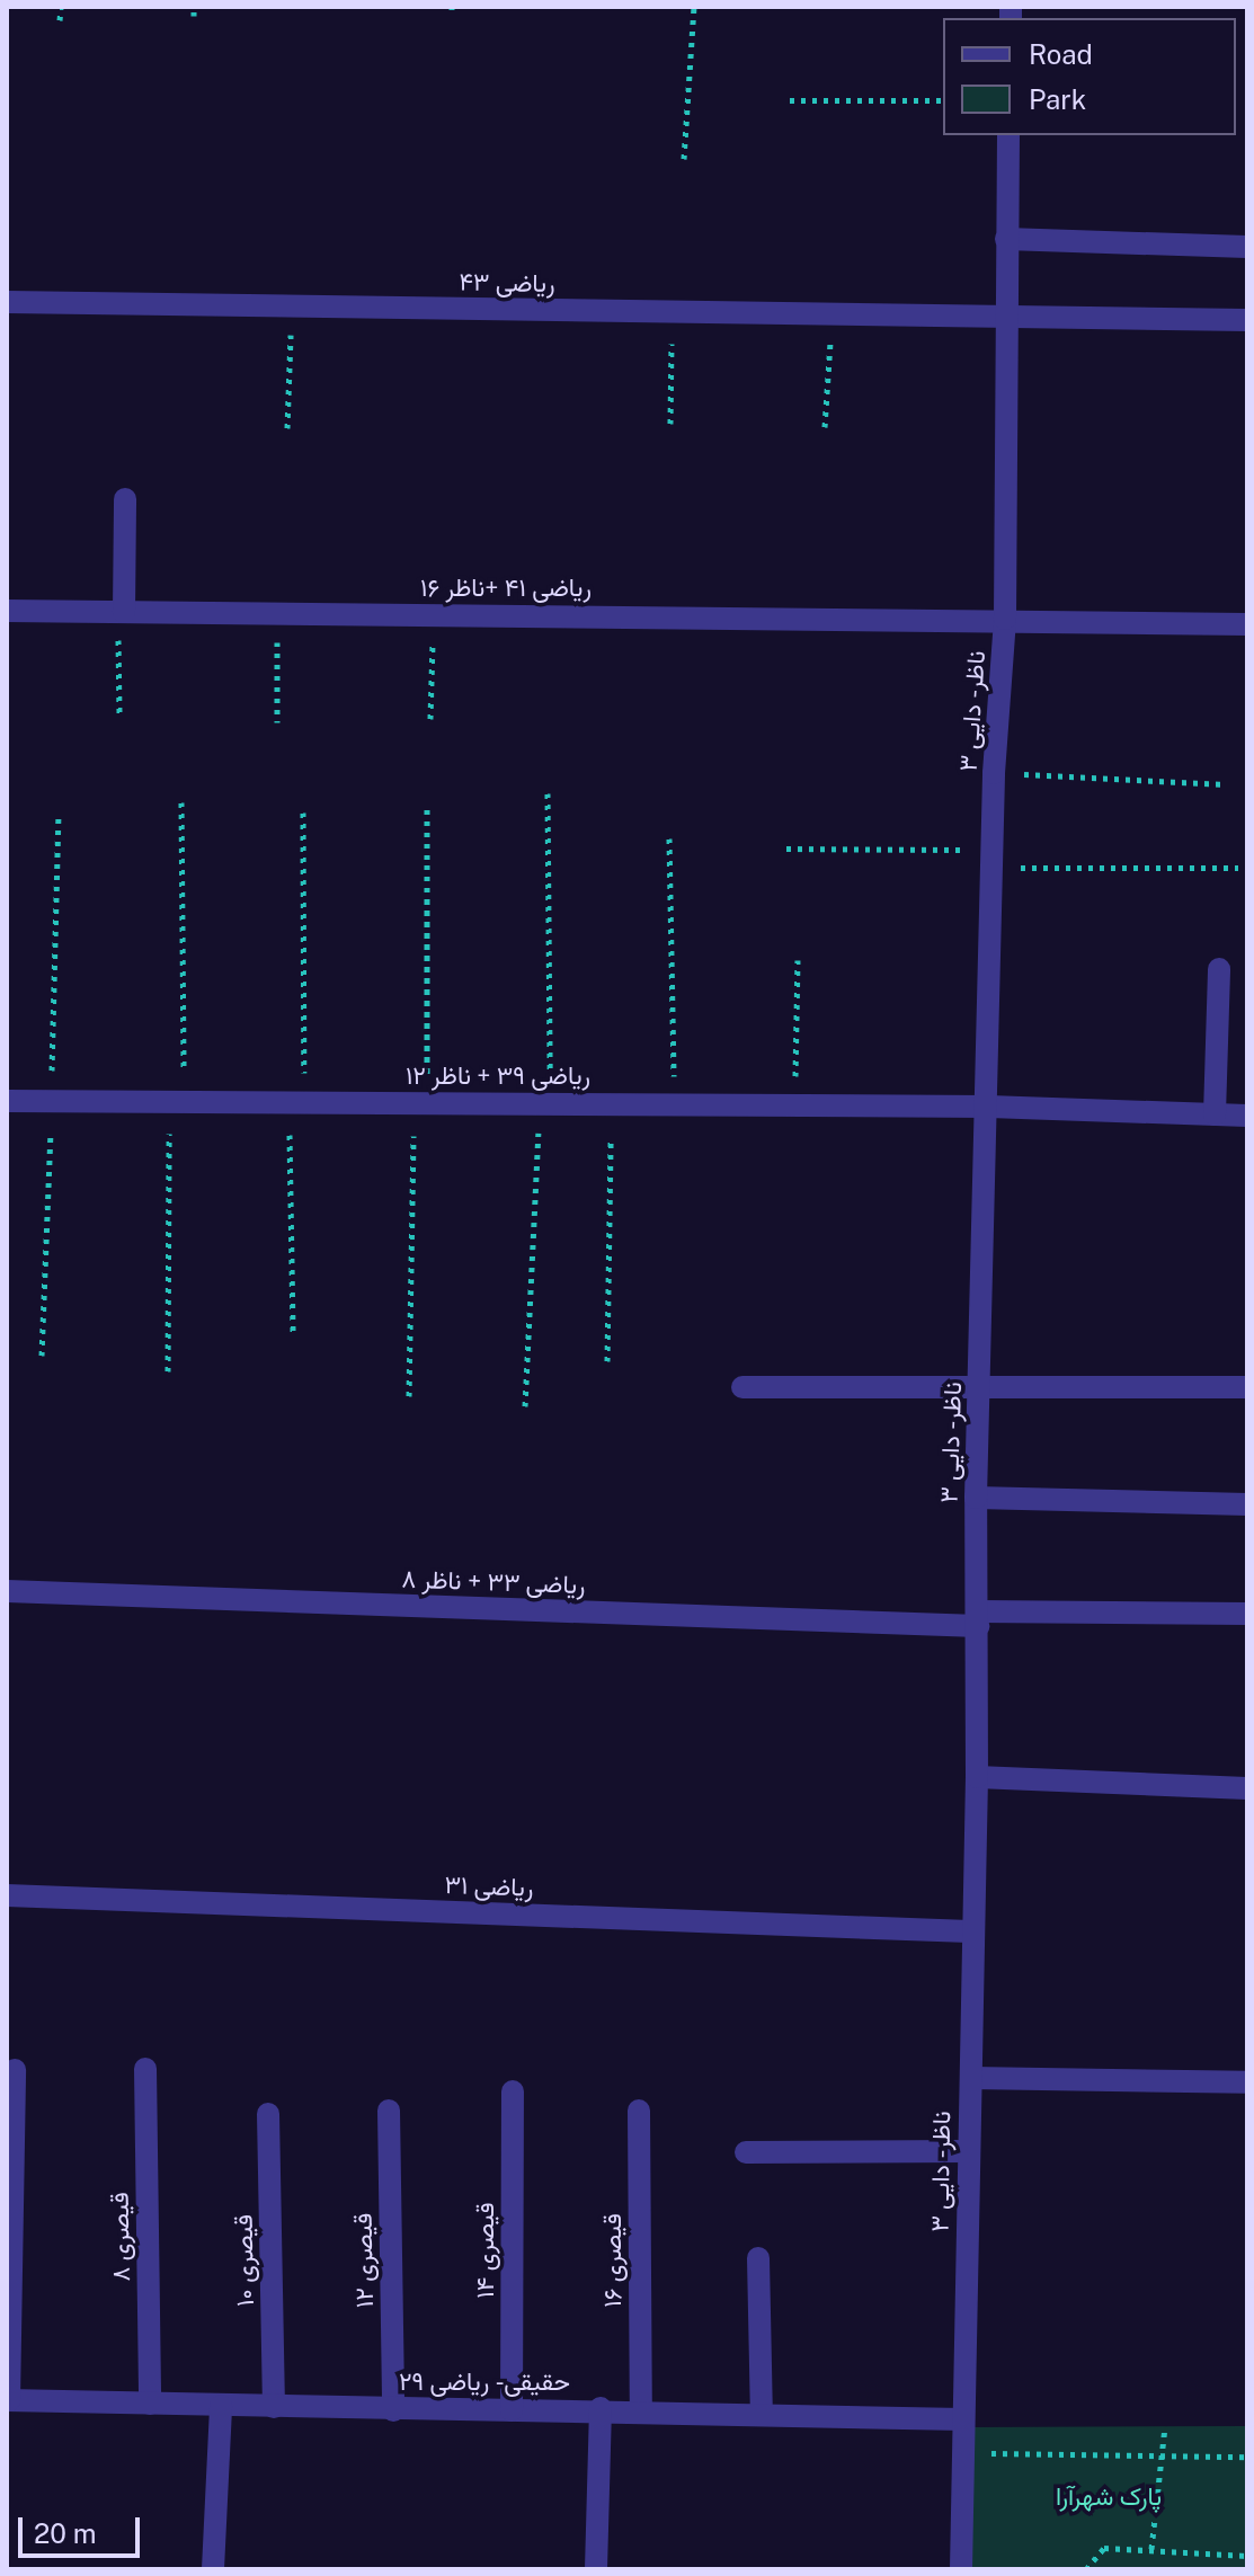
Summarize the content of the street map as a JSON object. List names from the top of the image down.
{
  "streets": {
    "street": [
      "ریاضی ۴۳",
      "ریاضی ۴۱ +ناظر ۱۶",
      "ناظر - دایی ۳",
      "ریاضی ۳۹ + ناظر ۱۲",
      "ریاضی ۳۳ + ناظر ۸",
      "ریاضی ۳۱",
      "قیصری ۸",
      "قیصری ۱۴",
      "قیصری ۱۰",
      "قیصری ۱۲",
      "قیصری ۱۶",
      "حقیقی - ریاضی ۲۹"
    ]
  },
  "crossings": [
    ["ریاضی ۴۳", "ناظر - دایی ۳"],
    ["ریاضی ۴۱ +ناظر ۱۶", "ناظر - دایی ۳"],
    ["ناظر - دایی ۳", "ریاضی ۳۹ + ناظر ۱۲"],
    ["ناظر - دایی ۳", "ریاضی ۳۳ + ناظر ۸"],
    ["ناظر - دایی ۳", "ریاضی ۳۱"],
    ["ناظر - دایی ۳", "حقیقی - ریاضی ۲۹"],
    ["قیصری ۸", "حقیقی - ریاضی ۲۹"],
    ["قیصری ۱۴", "حقیقی - ریاضی ۲۹"],
    ["قیصری ۱۰", "حقیقی - ریاضی ۲۹"],
    ["قیصری ۱۲", "حقیقی - ریاضی ۲۹"],
    ["قیصری ۱۶", "حقیقی - ریاضی ۲۹"]
  ],
  "parks": ["پارک شهرآرا"],
  "legend": ["Road", "Park"],
  "scale_bar": "20 m"
}
